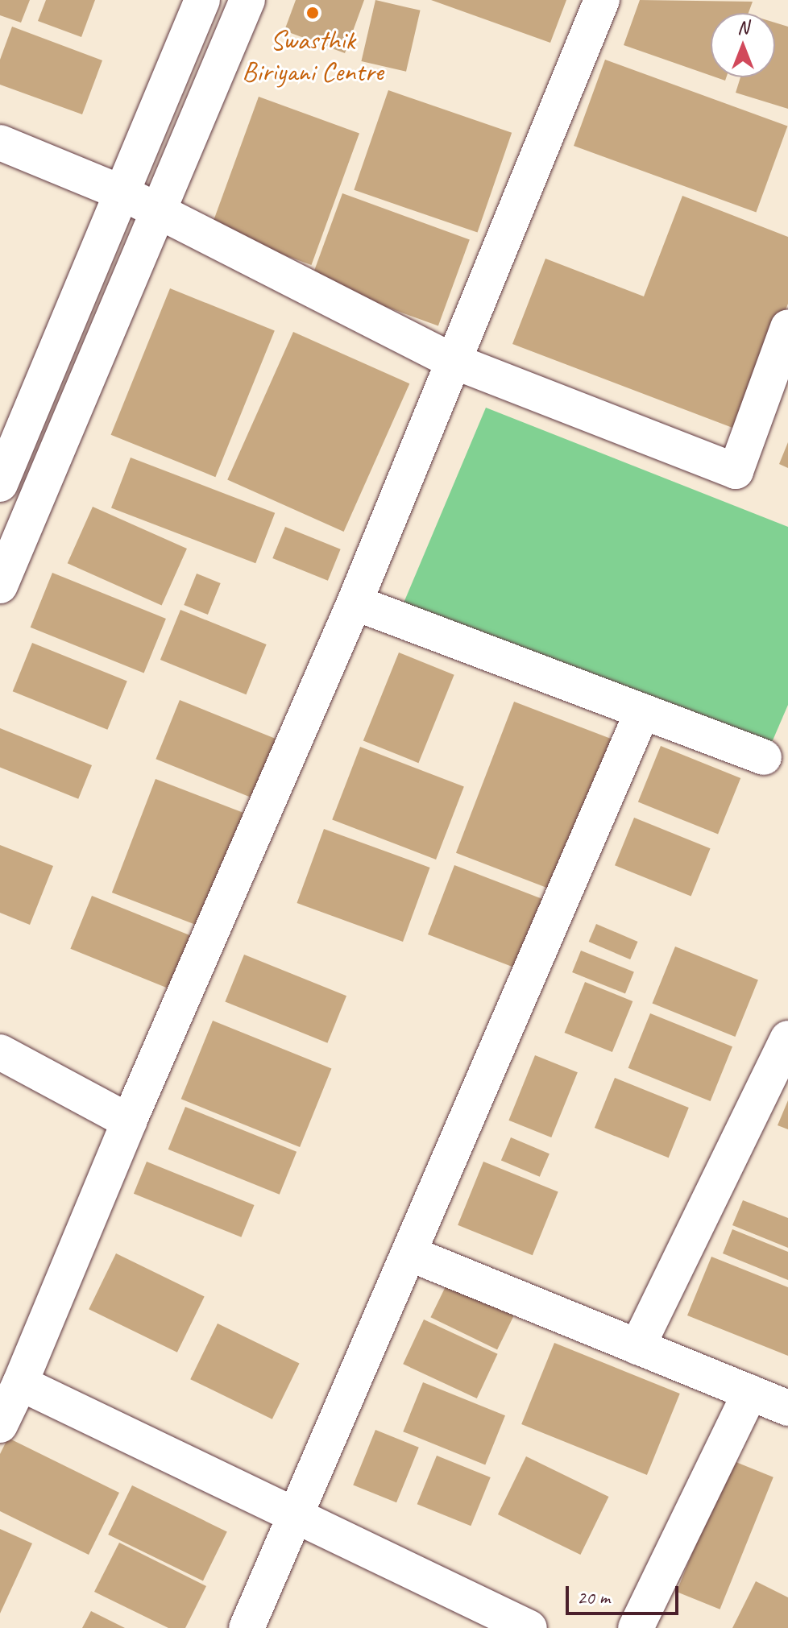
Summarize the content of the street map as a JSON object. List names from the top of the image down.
{
  "places": ["Swasthik Biriyani Centre"],
  "scale_bar": "20 m",
  "north": "top"
}
